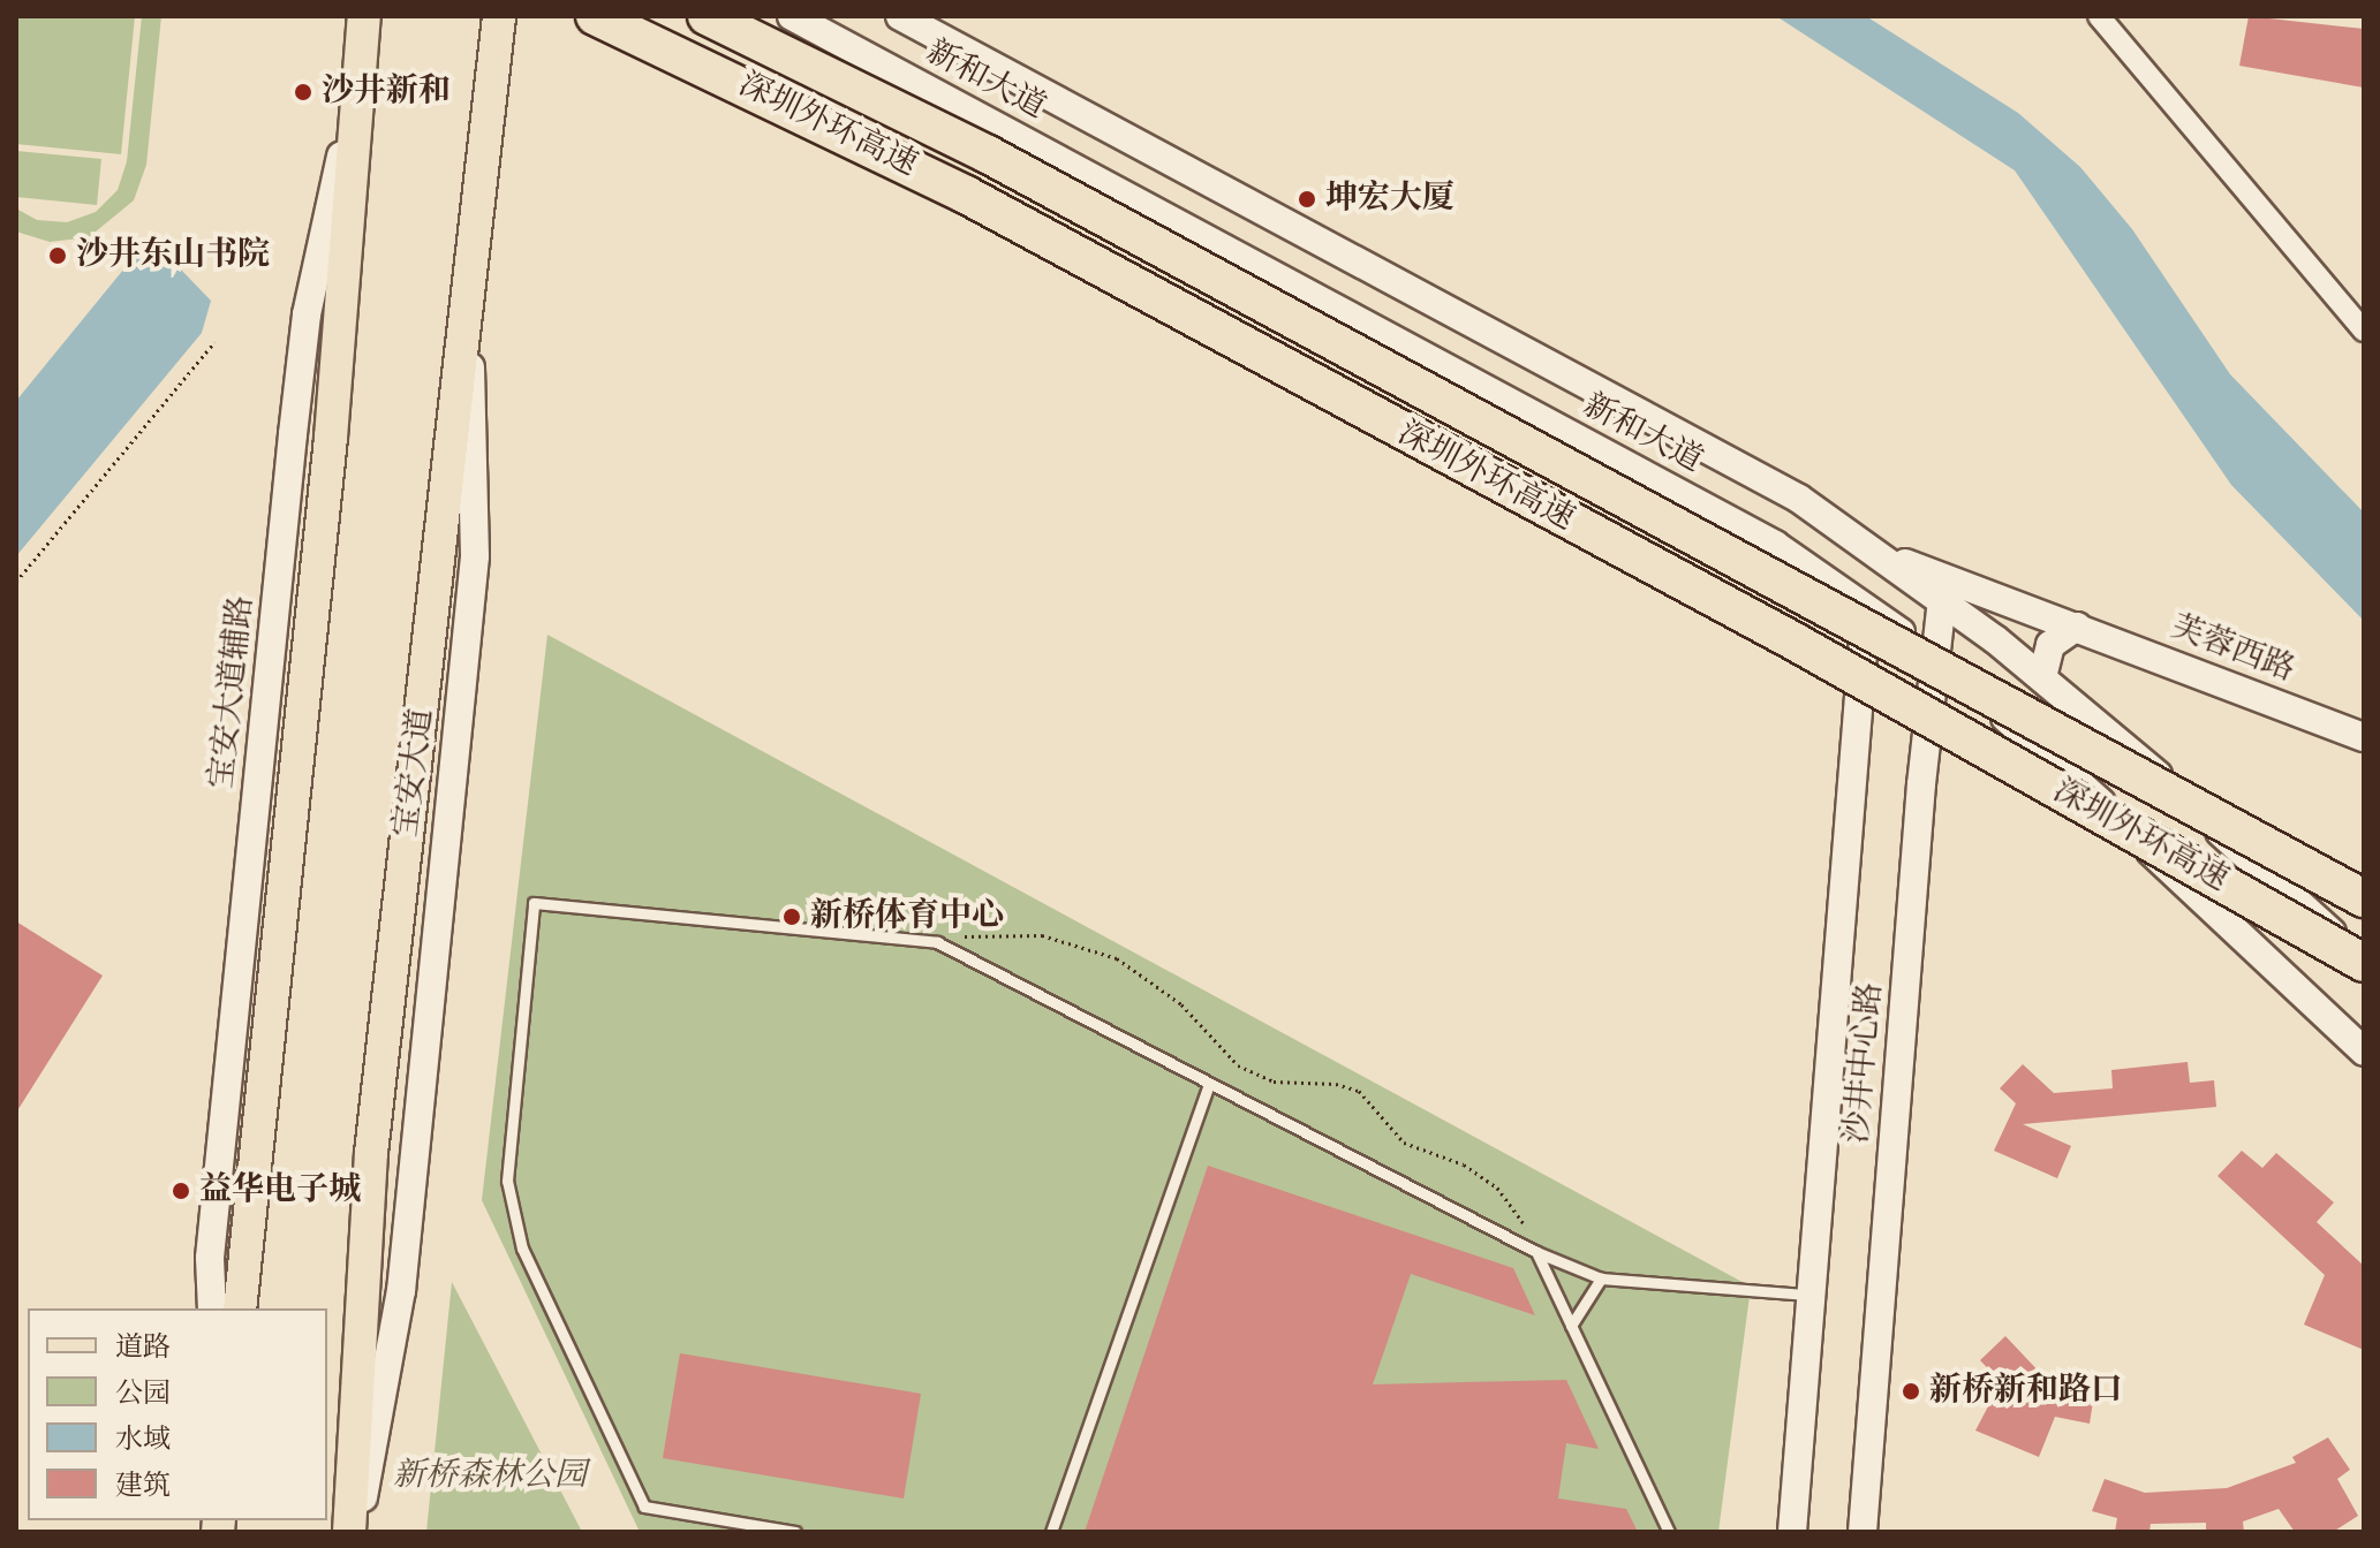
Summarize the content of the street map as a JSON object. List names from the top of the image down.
{
  "streets": {
    "highway": ["深圳外环高速"],
    "main road": [
      "新和大道",
      "芙蓉西路",
      "宝安大道辅路",
      "宝安大道",
      "沙井中心路"
    ]
  },
  "crossings": [
    ["新和大道", "深圳外环高速"],
    ["新和大道", "芙蓉西路"],
    ["新和大道", "沙井中心路"]
  ],
  "parks": ["新桥森林公园"],
  "places": [
    "沙井新和",
    "坤宏大厦",
    "沙井东山书院",
    "新桥体育中心",
    "益华电子城",
    "新桥新和路口"
  ],
  "legend": [
    "道路",
    "公园",
    "水域",
    "建筑"
  ]
}
